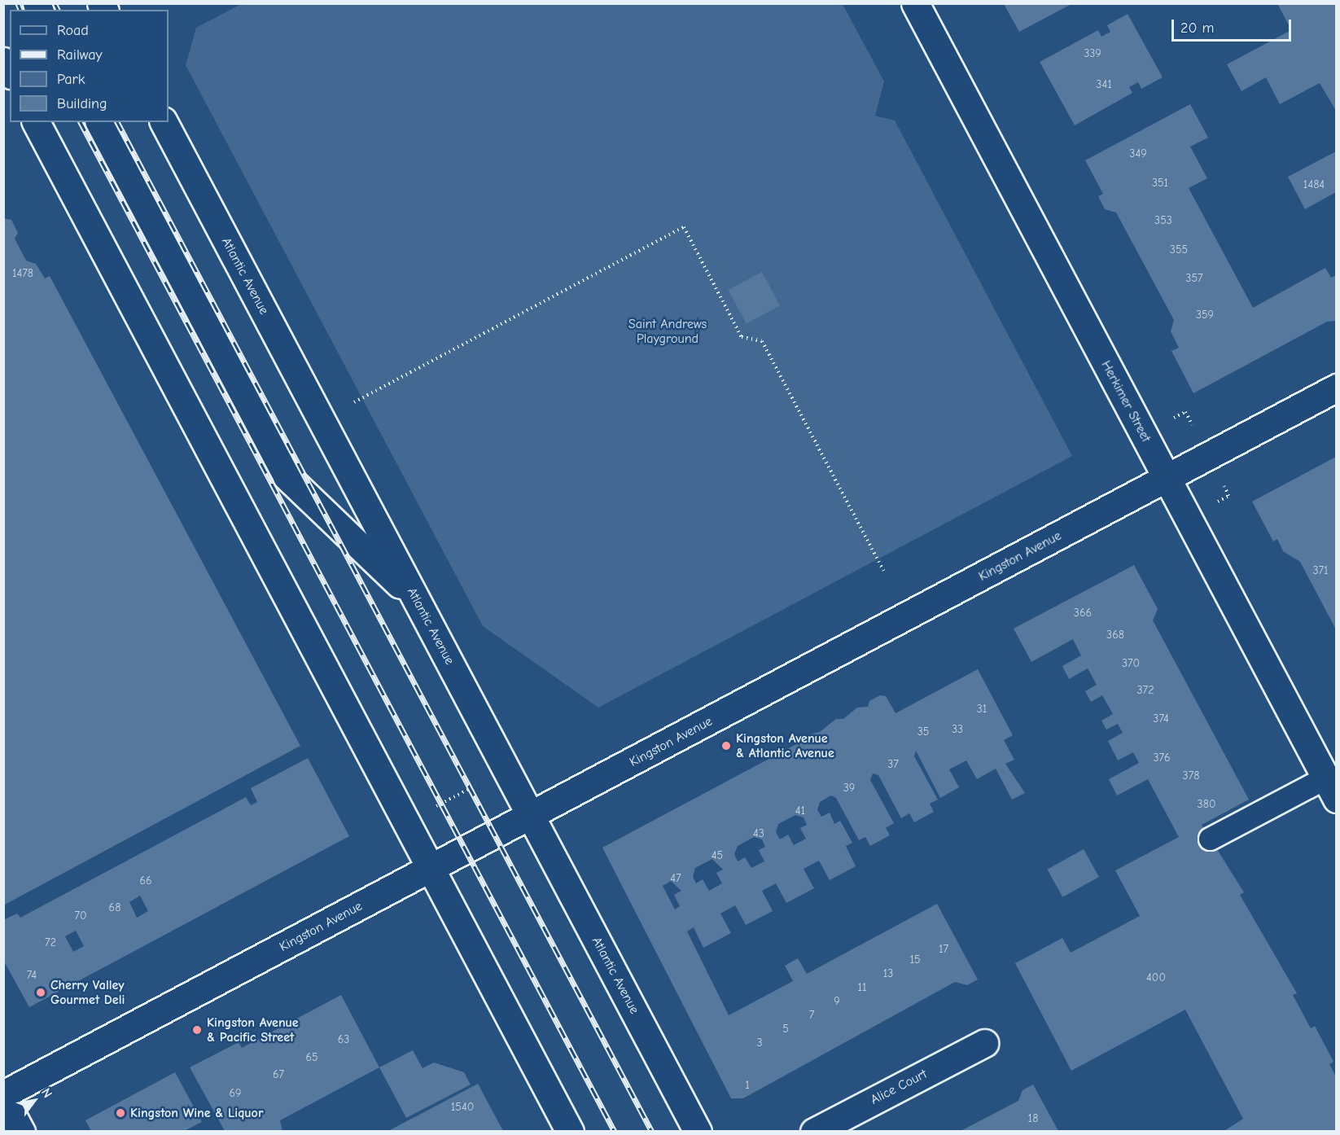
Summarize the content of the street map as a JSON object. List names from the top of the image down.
{
  "streets": {
    "main road": [
      "Atlantic Avenue",
      "Herkimer Street",
      "Kingston Avenue",
      "Alice Court"
    ]
  },
  "crossings": [
    ["Atlantic Avenue", "Kingston Avenue"],
    ["Herkimer Street", "Kingston Avenue"]
  ],
  "parks": ["Saint Andrews Playground"],
  "places": [
    "Kingston Avenue & Atlantic Avenue",
    "Cherry Valley Gourmet Deli",
    "Kingston Avenue & Pacific Street",
    "Kingston Wine & Liquor"
  ],
  "house_numbers": [
    "339",
    "341",
    "349",
    "351",
    "1484",
    "353",
    "355",
    "1478",
    "357",
    "359",
    "371",
    "366",
    "368",
    "370",
    "372",
    "31",
    "374",
    "33",
    "35",
    "376",
    "37",
    "378",
    "39",
    "380",
    "41",
    "43",
    "45",
    "47",
    "66",
    "68",
    "70",
    "72",
    "17",
    "15",
    "13",
    "74",
    "400",
    "11",
    "9",
    "7",
    "5",
    "63",
    "3",
    "65",
    "67",
    "1",
    "69",
    "1540",
    "18"
  ],
  "legend": [
    "Road",
    "Railway",
    "Park",
    "Building"
  ],
  "scale_bar": "20 m",
  "north": "top right"
}
